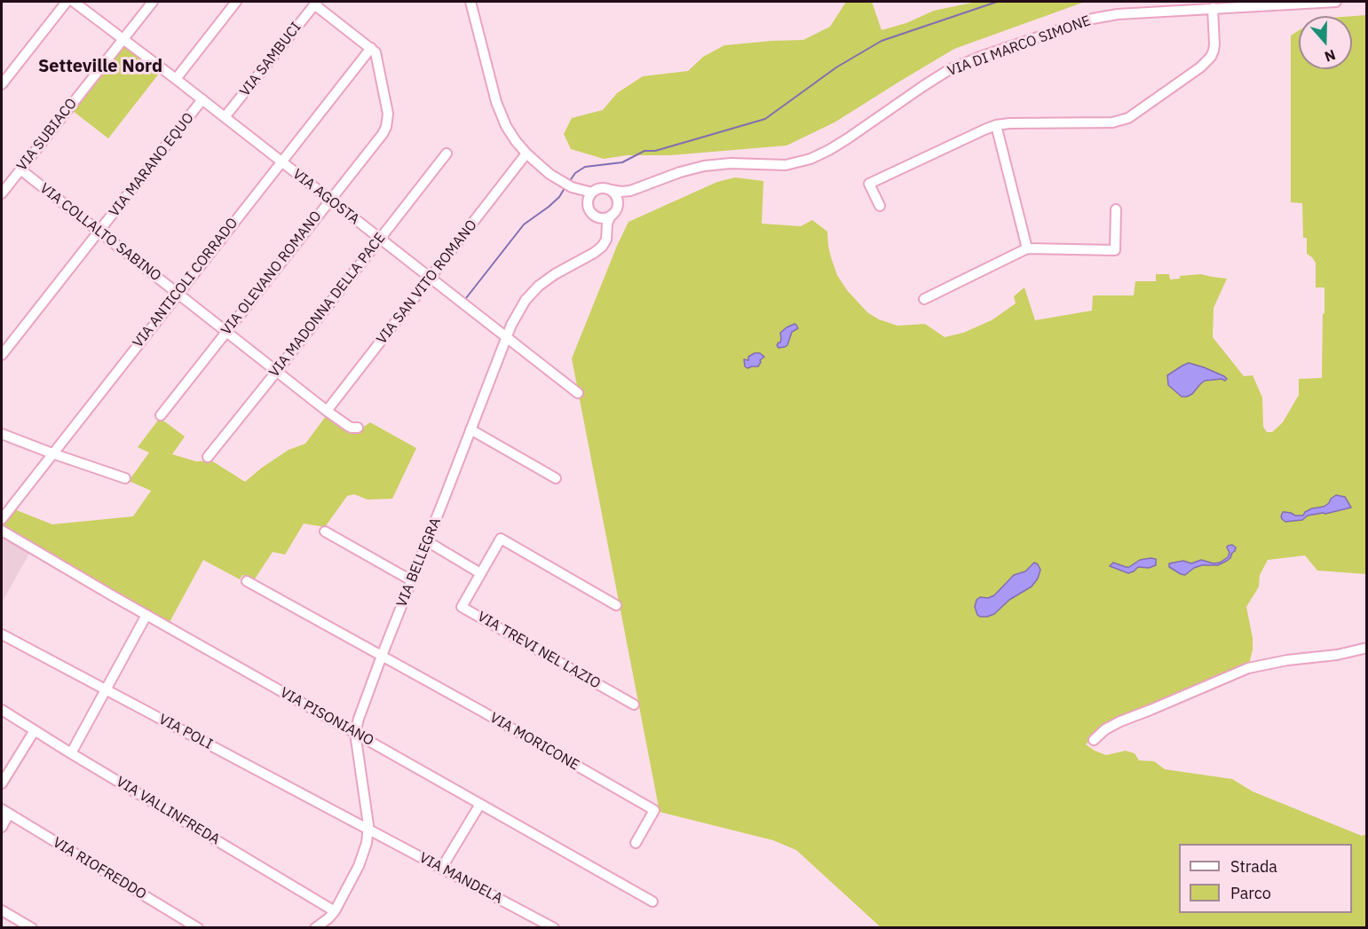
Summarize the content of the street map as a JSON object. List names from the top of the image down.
{
  "streets": {
    "street": [
      "VIA DI MARCO SIMONE",
      "VIA SAMBUCI",
      "VIA SUBIACO",
      "VIA MARANO EQUO",
      "VIA AGOSTA",
      "VIA COLLALTO SABINO",
      "VIA OLEVANO ROMANO",
      "VIA SAN VITO ROMANO",
      "VIA ANTICOLI CORRADO",
      "VIA MADONNA DELLA PACE",
      "VIA BELLEGRA",
      "VIA TREVI NEL LAZIO",
      "VIA PISONIANO",
      "VIA POLI",
      "VIA MORICONE",
      "VIA VALLINFREDA",
      "VIA RIOFREDDO",
      "VIA MANDELA"
    ]
  },
  "crossings": [
    ["VIA DI MARCO SIMONE", "VIA BELLEGRA"],
    ["VIA SAMBUCI", "VIA AGOSTA"],
    ["VIA SUBIACO", "VIA AGOSTA"],
    ["VIA SUBIACO", "VIA COLLALTO SABINO"],
    ["VIA MARANO EQUO", "VIA AGOSTA"],
    ["VIA MARANO EQUO", "VIA COLLALTO SABINO"],
    ["VIA AGOSTA", "VIA OLEVANO ROMANO"],
    ["VIA AGOSTA", "VIA SAN VITO ROMANO"],
    ["VIA AGOSTA", "VIA ANTICOLI CORRADO"],
    ["VIA AGOSTA", "VIA MADONNA DELLA PACE"],
    ["VIA AGOSTA", "VIA BELLEGRA"],
    ["VIA COLLALTO SABINO", "VIA OLEVANO ROMANO"],
    ["VIA COLLALTO SABINO", "VIA SAN VITO ROMANO"],
    ["VIA COLLALTO SABINO", "VIA ANTICOLI CORRADO"],
    ["VIA COLLALTO SABINO", "VIA MADONNA DELLA PACE"],
    ["VIA OLEVANO ROMANO", "VIA ANTICOLI CORRADO"],
    ["VIA BELLEGRA", "VIA PISONIANO"],
    ["VIA BELLEGRA", "VIA POLI"],
    ["VIA BELLEGRA", "VIA MORICONE"],
    ["VIA BELLEGRA", "VIA VALLINFREDA"],
    ["VIA BELLEGRA", "VIA MANDELA"],
    ["VIA POLI", "VIA MANDELA"]
  ],
  "districts": ["Setteville Nord"],
  "legend": ["Strada", "Parco"],
  "north": "bottom"
}
